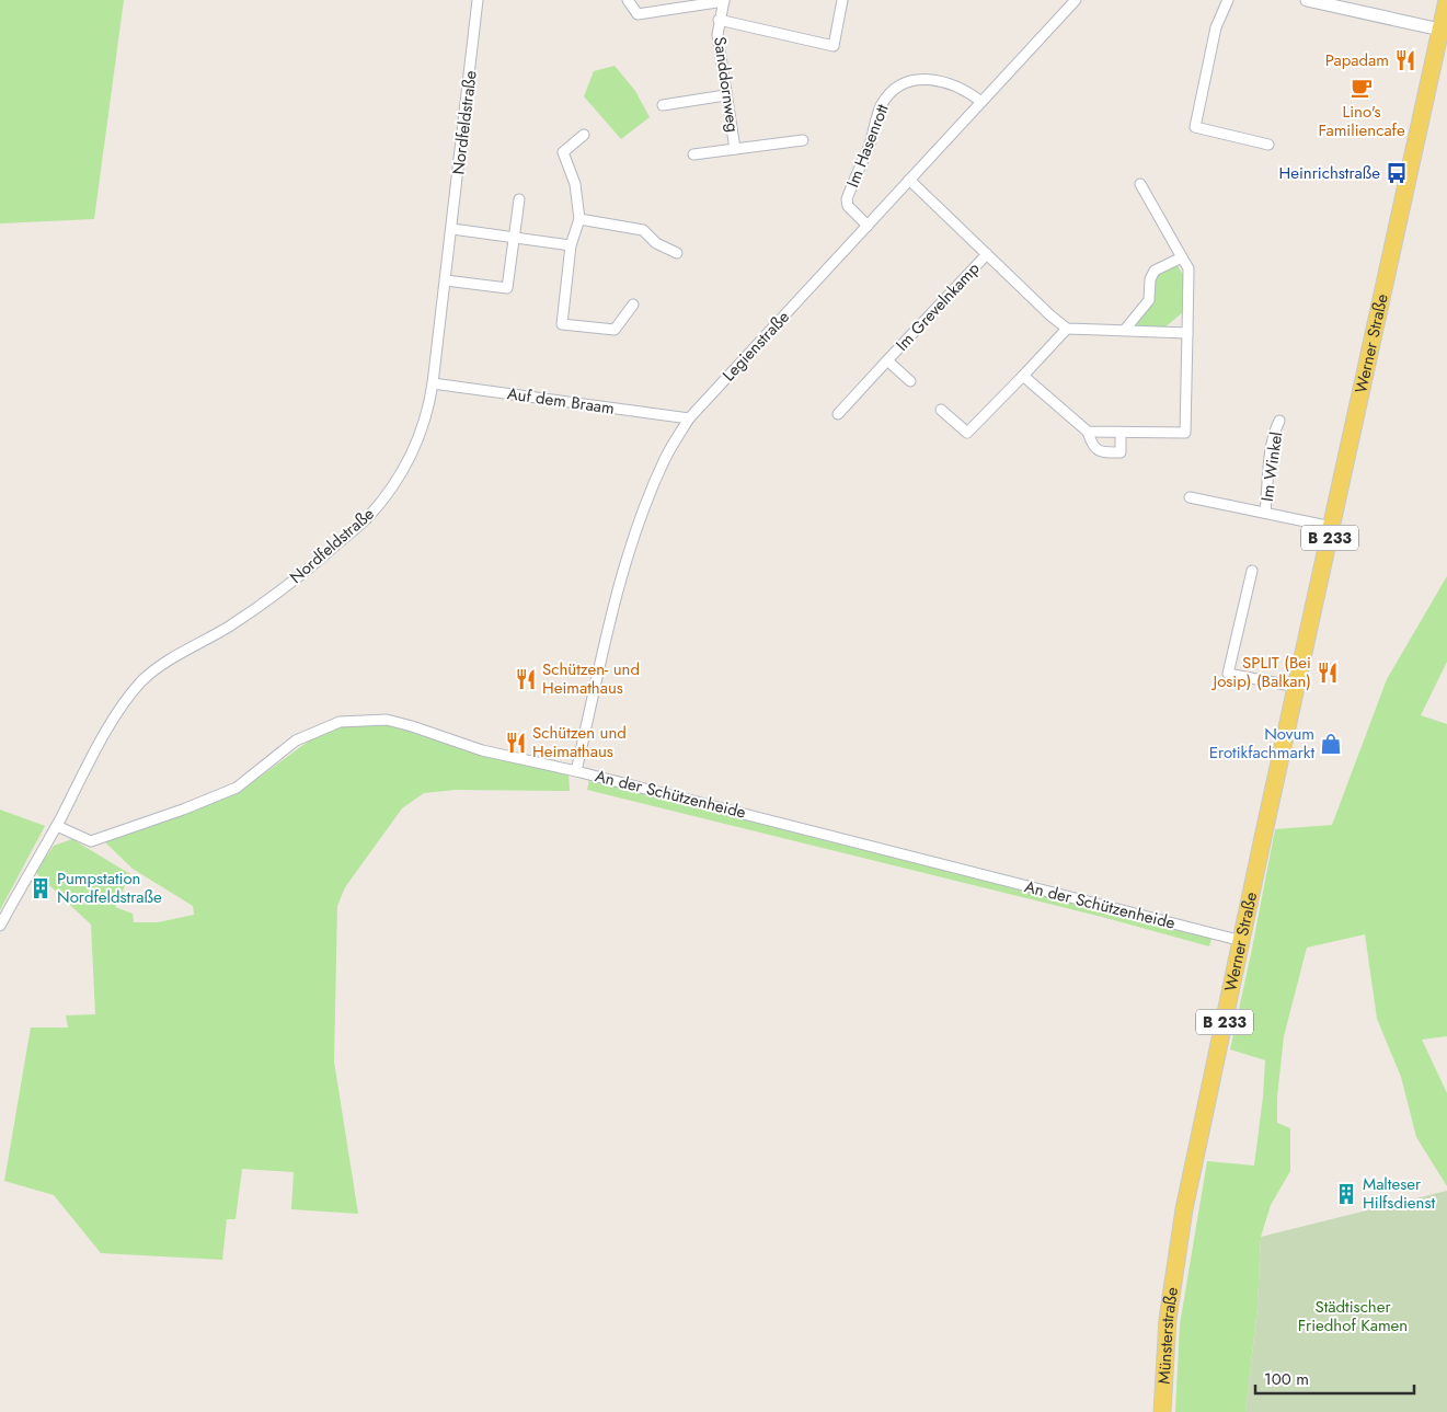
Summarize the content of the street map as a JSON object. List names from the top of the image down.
{
  "streets": {
    "main road": ["Werner Straße", "B 233", "Münsterstraße"],
    "street": [
      "Sanddornweg",
      "Nordfeldstraße",
      "Im Hasenrott",
      "Im Grevelnkamp",
      "Legienstraße",
      "Auf dem Braam",
      "Im Winkel",
      "An der Schützenheide"
    ]
  },
  "crossings": [
    ["Nordfeldstraße", "Auf dem Braam"],
    ["Nordfeldstraße", "An der Schützenheide"],
    ["Im Hasenrott", "Legienstraße"],
    ["Im Grevelnkamp", "Legienstraße"],
    ["Werner Straße", "Im Winkel"],
    ["Werner Straße", "An der Schützenheide"],
    ["Werner Straße", "Münsterstraße"],
    ["Legienstraße", "Auf dem Braam"],
    ["Legienstraße", "An der Schützenheide"]
  ],
  "parks": ["Städtischer Friedhof Kamen"],
  "places": {
    "restaurant": [
      "Papadam",
      "SPLIT (Bei Josip) (Balkan)",
      "Schützen- und Heimathaus",
      "Schützen und Heimathaus"
    ],
    "cafe": ["Lino's Familiencafe"],
    "bus stop": ["Heinrichstraße"],
    "shop": ["Novum Erotikfachmarkt"],
    "building": ["Pumpstation Nordfeldstraße", "Malteser Hilfsdienst"]
  },
  "scale_bar": "100 m"
}
